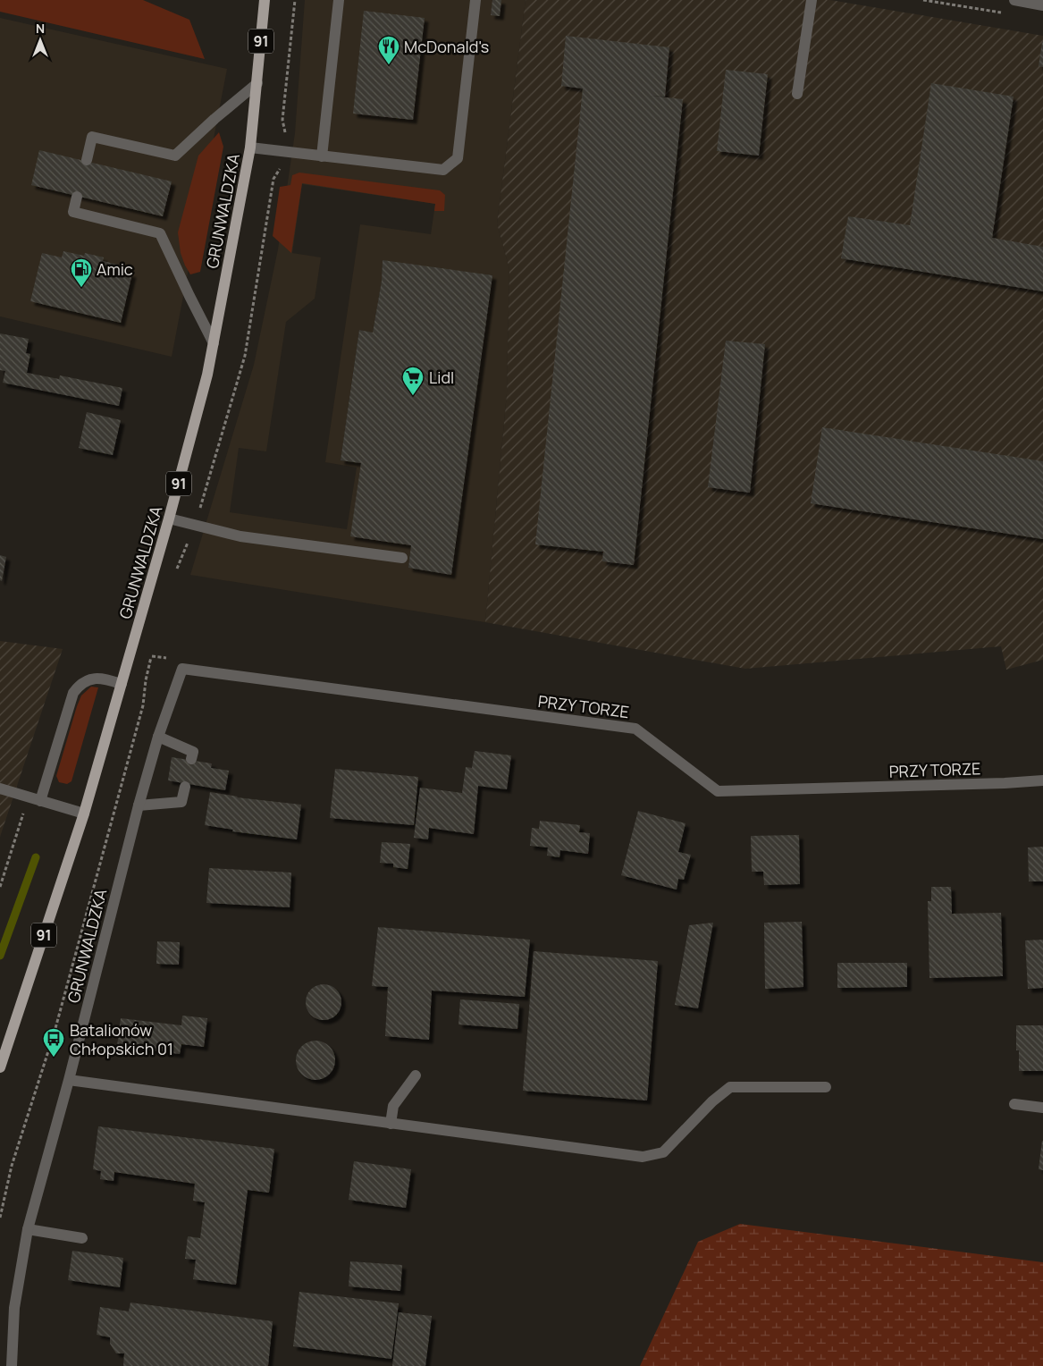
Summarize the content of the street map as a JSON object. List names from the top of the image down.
{
  "streets": {
    "main road": ["91", "GRUNWALDZKA"],
    "street": ["PRZY TORZE"]
  },
  "crossings": [
    ["GRUNWALDZKA", "PRZY TORZE"]
  ],
  "places": {
    "restaurant": ["McDonald's"],
    "fuel station": ["Amic"],
    "supermarket": ["Lidl"],
    "bus stop": ["Batalionów Chłopskich 01"]
  },
  "north": "top"
}
